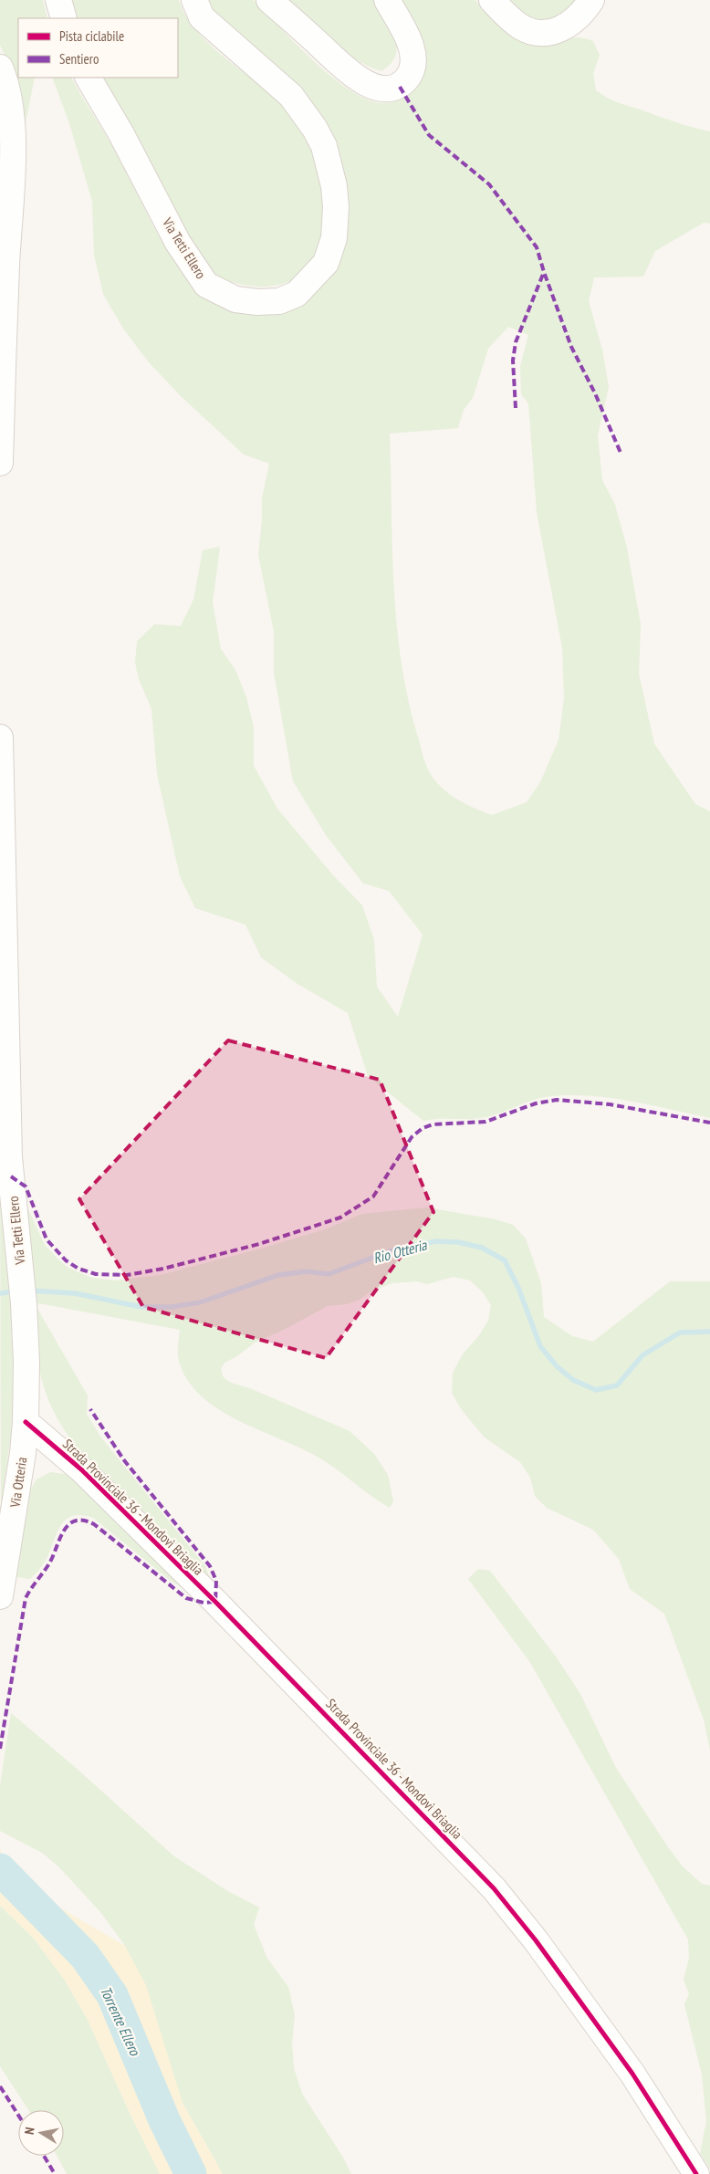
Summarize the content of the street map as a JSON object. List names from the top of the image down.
{
  "streets": {
    "main road": ["Via Tetti Ellero", "Via Otteria", "Strada Provinciale 36 - Mondovì Briaglia"]
  },
  "crossings": [
    ["Via Tetti Ellero", "Via Otteria"],
    ["Via Tetti Ellero", "Strada Provinciale 36 - Mondovì Briaglia"],
    ["Via Otteria", "Strada Provinciale 36 - Mondovì Briaglia"]
  ],
  "water": ["Rio Otteria", "Torrente Ellero"],
  "legend": ["Pista ciclabile", "Sentiero"],
  "north": "left"
}
